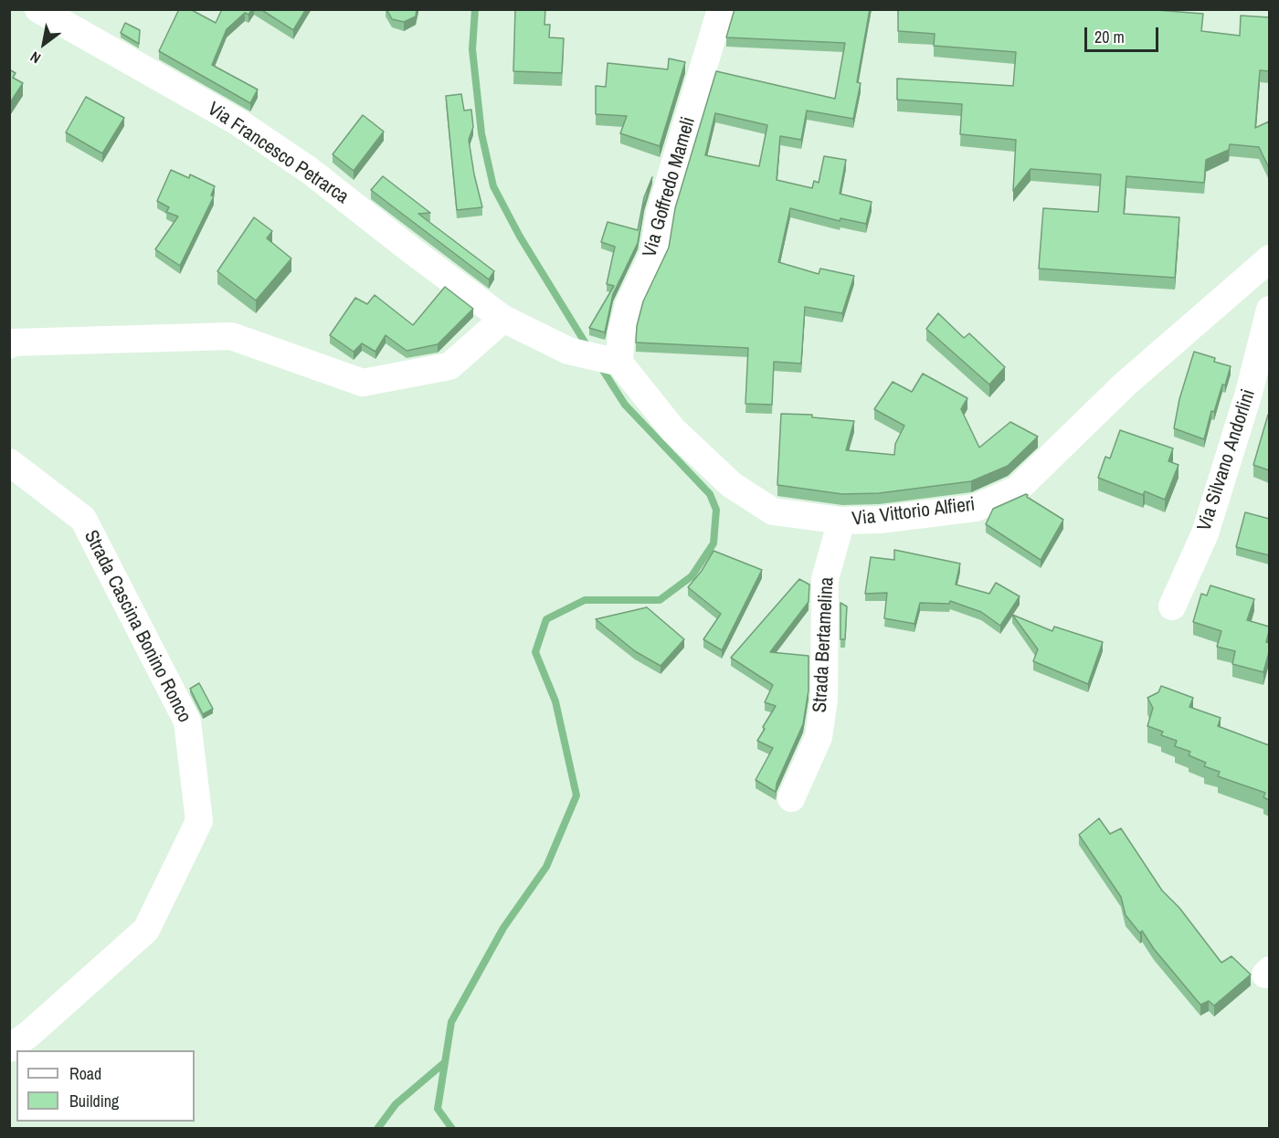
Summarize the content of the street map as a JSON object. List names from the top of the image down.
{
  "streets": {
    "street": [
      "Via Francesco Petrarca",
      "Via Goffredo Mameli",
      "Via Silvano Andorlini",
      "Via Vittorio Alfieri",
      "Strada Cascina Bonino Ronco",
      "Strada Bertamelina"
    ]
  },
  "crossings": [
    ["Via Goffredo Mameli", "Via Vittorio Alfieri"],
    ["Via Vittorio Alfieri", "Strada Bertamelina"]
  ],
  "legend": ["Road", "Building"],
  "scale_bar": "20 m",
  "north": "bottom left"
}
